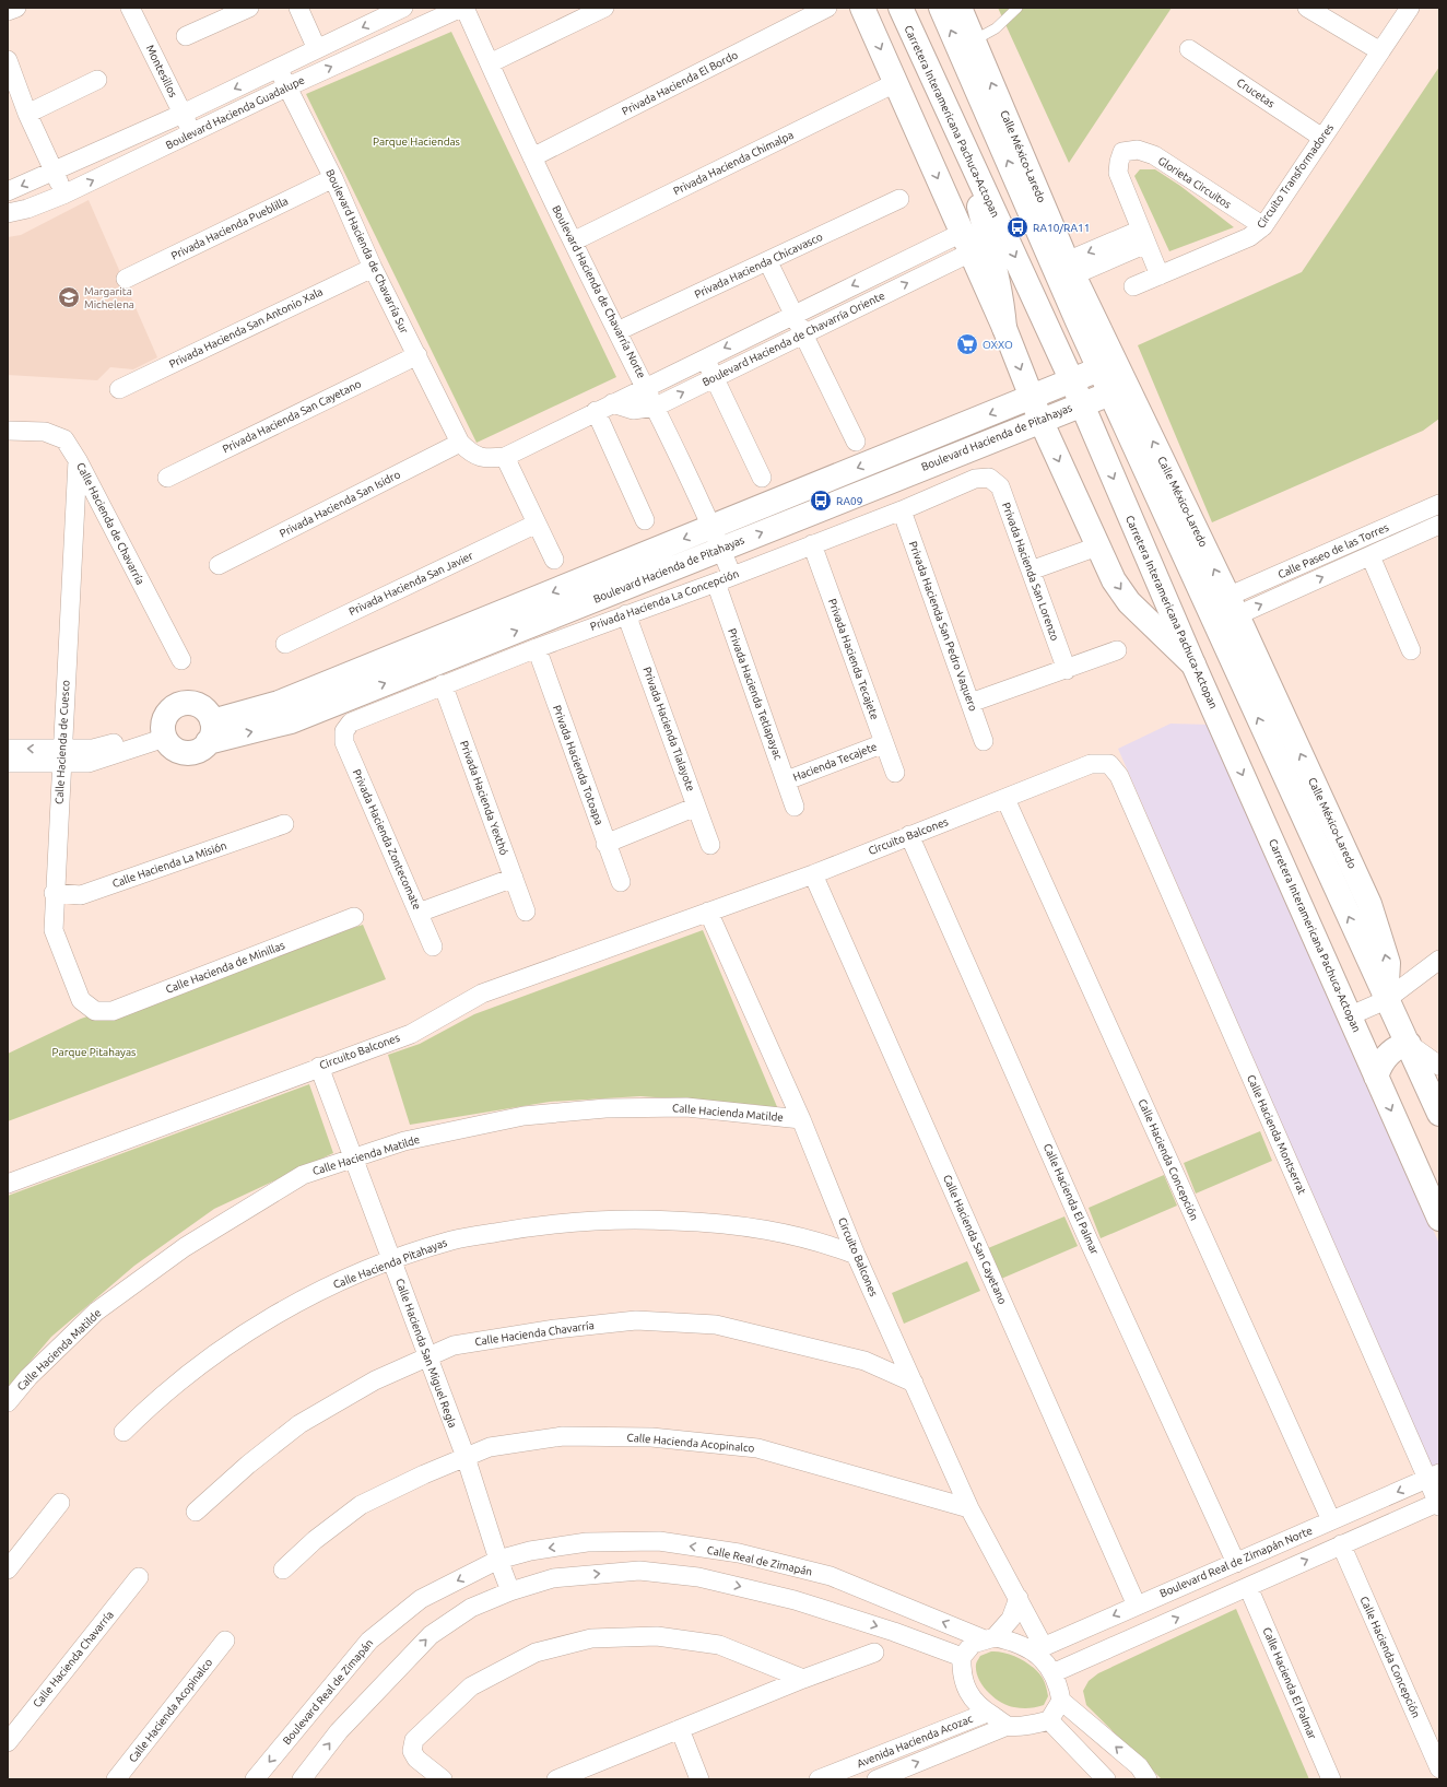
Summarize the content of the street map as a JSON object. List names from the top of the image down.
{
  "streets": {
    "street": [
      "Montesillos",
      "Privada Hacienda El Bordo",
      "Crucetas",
      "Boulevard Hacienda Guadalupe",
      "Carretera Interamericana Pachuca-Actopan",
      "Calle México-Laredo",
      "Privada Hacienda Chimalpa",
      "Circuito Transformadores",
      "Glorieta Circuitos",
      "Privada Hacienda Pueblilla",
      "Boulevard Hacienda de Chavarría Sur",
      "Privada Hacienda Chicavasco",
      "Boulevard Hacienda de Chavarría Norte",
      "Privada Hacienda San Antonio Xala",
      "Boulevard Hacienda de Chavarría Oriente",
      "Privada Hacienda San Cayetano",
      "Boulevard Hacienda de Pitahayas",
      "Privada Hacienda San Isidro",
      "Calle Hacienda de Chavarría",
      "Calle Paseo de las Torres",
      "Privada Hacienda San Lorenzo",
      "Privada Hacienda San Javier",
      "Privada Hacienda La Concepción",
      "Privada Hacienda San Pedro Vaquero",
      "Privada Hacienda Tecajete",
      "Privada Hacienda Tetlapayac",
      "Privada Hacienda Tlalayote",
      "Calle Hacienda de Cuesco",
      "Hacienda Tecajete",
      "Privada Hacienda Totoapa",
      "Privada Hacienda Yexthó",
      "Circuito Balcones",
      "Privada Hacienda Zontecomate",
      "Calle Hacienda La Misión",
      "Calle Hacienda de Minillas",
      "Calle Hacienda Matilde",
      "Calle Hacienda Montserrat",
      "Calle Hacienda Concepción",
      "Calle Hacienda El Palmar",
      "Calle Hacienda San Cayetano",
      "Calle Hacienda Pitahayas",
      "Calle Hacienda Chavarría",
      "Calle Hacienda San Miguel Regla",
      "Calle Hacienda Acopinalco",
      "Calle Real de Zimapán",
      "Boulevard Real de Zimapán Norte",
      "Boulevard Real de Zimapán",
      "Avenida Hacienda Acozac"
    ]
  },
  "crossings": [
    ["Montesillos", "Boulevard Hacienda Guadalupe"],
    ["Privada Hacienda El Bordo", "Boulevard Hacienda de Chavarría Norte"],
    ["Crucetas", "Circuito Transformadores"],
    ["Boulevard Hacienda Guadalupe", "Boulevard Hacienda de Chavarría Sur"],
    ["Boulevard Hacienda Guadalupe", "Boulevard Hacienda de Chavarría Norte"],
    ["Carretera Interamericana Pachuca-Actopan", "Boulevard Hacienda de Pitahayas"],
    ["Calle México-Laredo", "Boulevard Hacienda de Pitahayas"],
    ["Calle México-Laredo", "Calle Paseo de las Torres"],
    ["Privada Hacienda Chimalpa", "Boulevard Hacienda de Chavarría Norte"],
    ["Circuito Transformadores", "Glorieta Circuitos"],
    ["Privada Hacienda Pueblilla", "Boulevard Hacienda de Chavarría Sur"],
    ["Boulevard Hacienda de Chavarría Sur", "Privada Hacienda San Antonio Xala"],
    ["Boulevard Hacienda de Chavarría Sur", "Boulevard Hacienda de Chavarría Oriente"],
    ["Boulevard Hacienda de Chavarría Sur", "Privada Hacienda San Cayetano"],
    ["Boulevard Hacienda de Chavarría Sur", "Privada Hacienda San Isidro"],
    ["Privada Hacienda Chicavasco", "Boulevard Hacienda de Chavarría Norte"],
    ["Boulevard Hacienda de Chavarría Norte", "Boulevard Hacienda de Chavarría Oriente"],
    ["Boulevard Hacienda de Chavarría Norte", "Boulevard Hacienda de Pitahayas"],
    ["Boulevard Hacienda de Chavarría Norte", "Privada Hacienda La Concepción"],
    ["Boulevard Hacienda de Chavarría Norte", "Privada Hacienda Tetlapayac"],
    ["Boulevard Hacienda de Chavarría Oriente", "Privada Hacienda San Isidro"],
    ["Calle Hacienda de Chavarría", "Calle Hacienda de Cuesco"],
    ["Privada Hacienda San Lorenzo", "Privada Hacienda La Concepción"],
    ["Privada Hacienda La Concepción", "Privada Hacienda San Pedro Vaquero"],
    ["Privada Hacienda La Concepción", "Privada Hacienda Tecajete"],
    ["Privada Hacienda La Concepción", "Privada Hacienda Tetlapayac"],
    ["Privada Hacienda La Concepción", "Privada Hacienda Tlalayote"],
    ["Privada Hacienda La Concepción", "Privada Hacienda Totoapa"],
    ["Privada Hacienda La Concepción", "Privada Hacienda Yexthó"],
    ["Privada Hacienda La Concepción", "Privada Hacienda Zontecomate"],
    ["Privada Hacienda Tecajete", "Hacienda Tecajete"],
    ["Privada Hacienda Tetlapayac", "Hacienda Tecajete"],
    ["Calle Hacienda de Cuesco", "Calle Hacienda La Misión"],
    ["Calle Hacienda de Cuesco", "Calle Hacienda de Minillas"],
    ["Circuito Balcones", "Calle Hacienda Matilde"],
    ["Circuito Balcones", "Calle Hacienda Montserrat"],
    ["Circuito Balcones", "Calle Hacienda Concepción"],
    ["Circuito Balcones", "Calle Hacienda El Palmar"],
    ["Circuito Balcones", "Calle Hacienda San Cayetano"],
    ["Circuito Balcones", "Calle Hacienda Pitahayas"],
    ["Circuito Balcones", "Calle Hacienda Chavarría"],
    ["Circuito Balcones", "Calle Hacienda San Miguel Regla"],
    ["Circuito Balcones", "Calle Hacienda Acopinalco"],
    ["Circuito Balcones", "Calle Real de Zimapán"],
    ["Circuito Balcones", "Boulevard Real de Zimapán Norte"],
    ["Circuito Balcones", "Avenida Hacienda Acozac"],
    ["Calle Hacienda Matilde", "Calle Hacienda San Miguel Regla"],
    ["Calle Hacienda Montserrat", "Boulevard Real de Zimapán Norte"],
    ["Calle Hacienda Concepción", "Boulevard Real de Zimapán Norte"],
    ["Calle Hacienda El Palmar", "Boulevard Real de Zimapán Norte"],
    ["Calle Hacienda San Cayetano", "Boulevard Real de Zimapán Norte"],
    ["Calle Hacienda Pitahayas", "Calle Hacienda San Miguel Regla"],
    ["Calle Hacienda Chavarría", "Calle Hacienda San Miguel Regla"],
    ["Calle Hacienda San Miguel Regla", "Calle Hacienda Acopinalco"],
    ["Calle Hacienda San Miguel Regla", "Calle Real de Zimapán"],
    ["Calle Hacienda San Miguel Regla", "Boulevard Real de Zimapán"],
    ["Calle Real de Zimapán", "Boulevard Real de Zimapán Norte"],
    ["Calle Real de Zimapán", "Boulevard Real de Zimapán"],
    ["Calle Real de Zimapán", "Avenida Hacienda Acozac"],
    ["Boulevard Real de Zimapán Norte", "Avenida Hacienda Acozac"]
  ],
  "parks": ["Parque Haciendas", "Parque Pitahayas"],
  "places": {
    "bus stop": ["RA10/RA11", "RA09"],
    "school or university": ["Margarita Michelena"],
    "supermarket": ["OXXO"]
  }
}
